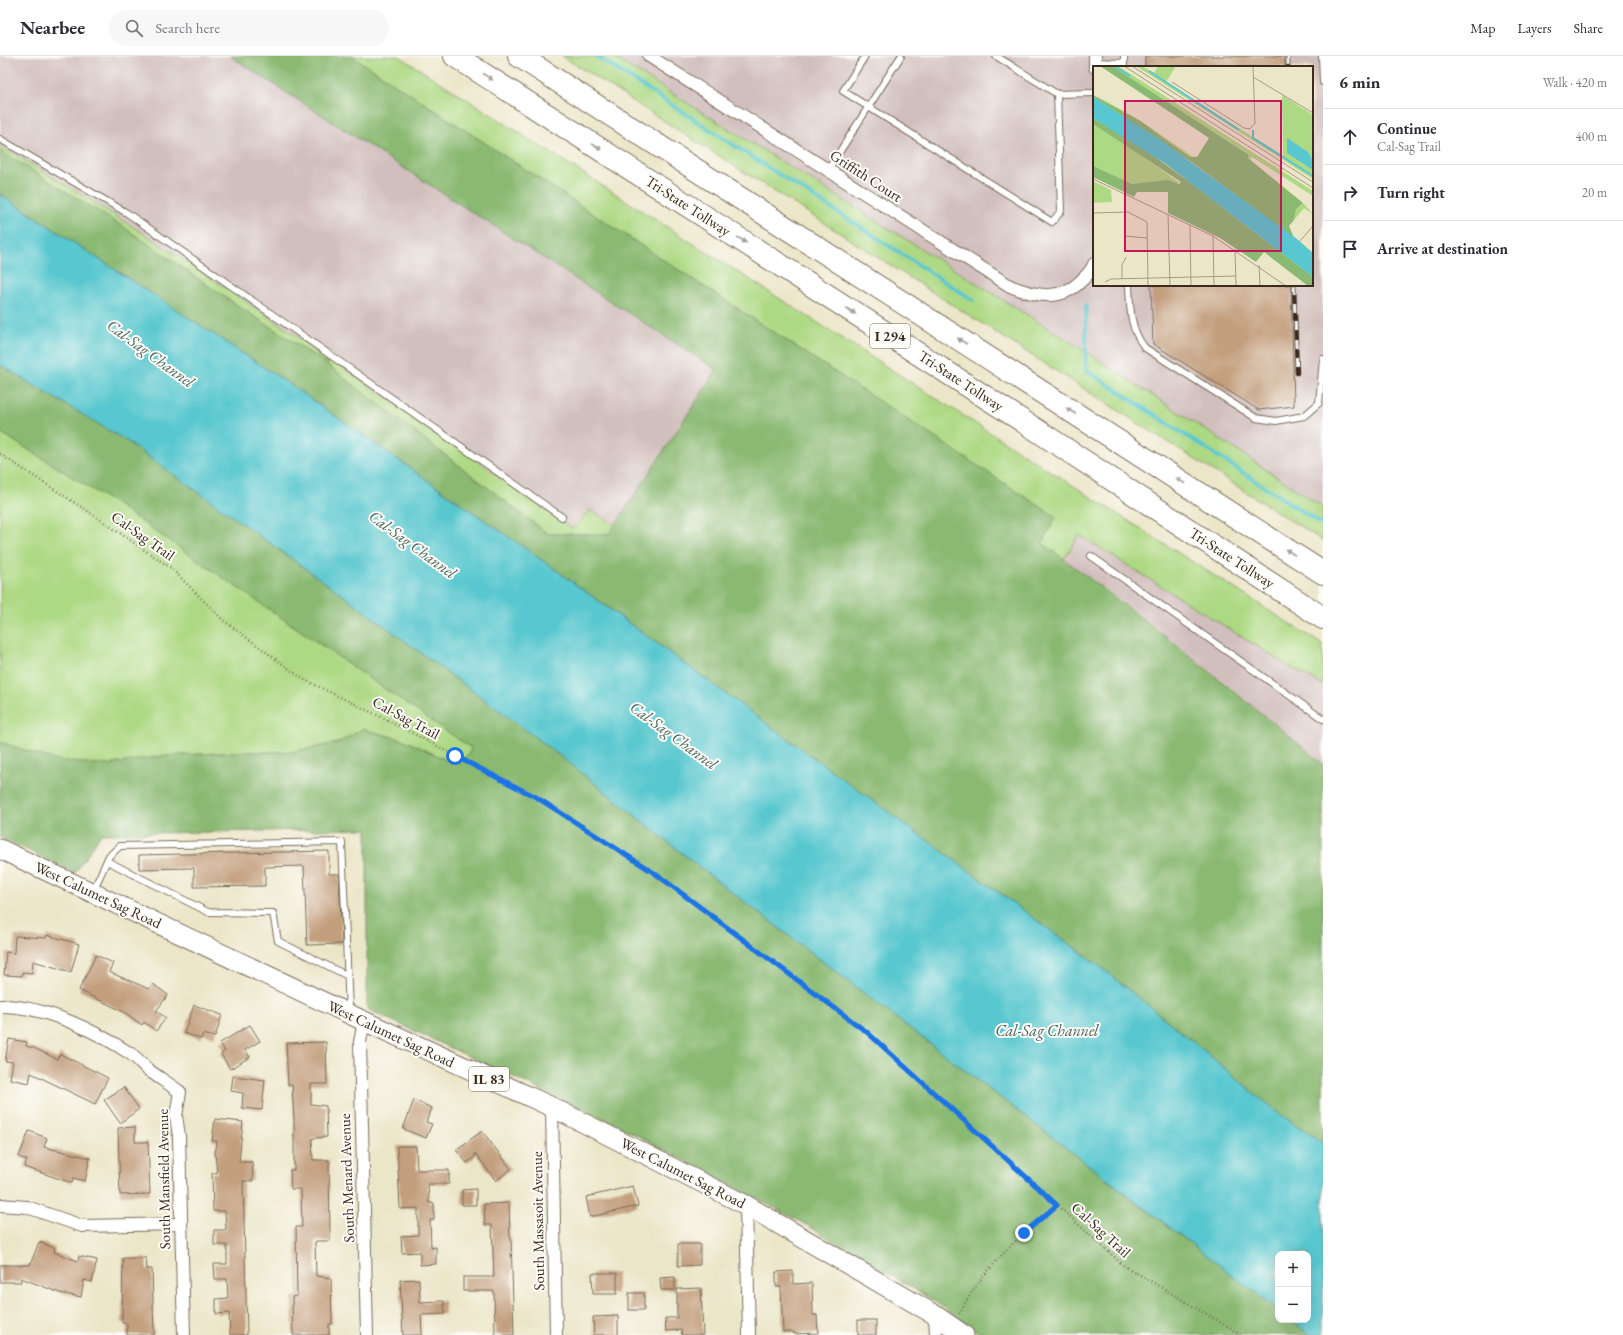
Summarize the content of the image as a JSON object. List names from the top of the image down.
{
  "streets": {
    "highway": ["Tri-State Tollway", "I 294"],
    "main road": ["West Calumet Sag Road", "IL 83"],
    "street": [
      "Griffith Court",
      "South Menard Avenue",
      "South Mansfield Avenue",
      "South Massasoit Avenue"
    ],
    "path": ["Cal-Sag Trail"]
  },
  "crossings": [
    ["West Calumet Sag Road", "South Menard Avenue"],
    ["West Calumet Sag Road", "South Massasoit Avenue"]
  ],
  "water": ["Cal-Sag Channel"],
  "page": {
    "header": "Nearbee",
    "search": "Search here",
    "nav": ["Map", "Layers", "Share"],
    "heading": ["6 min", "Walk · 420 m"],
    "list": [
      ["Continue", "Cal-Sag Trail", "400 m"],
      ["Turn right", "20 m"],
      "Arrive at destination"
    ],
    "map_buttons": ["+", "−"]
  }
}
